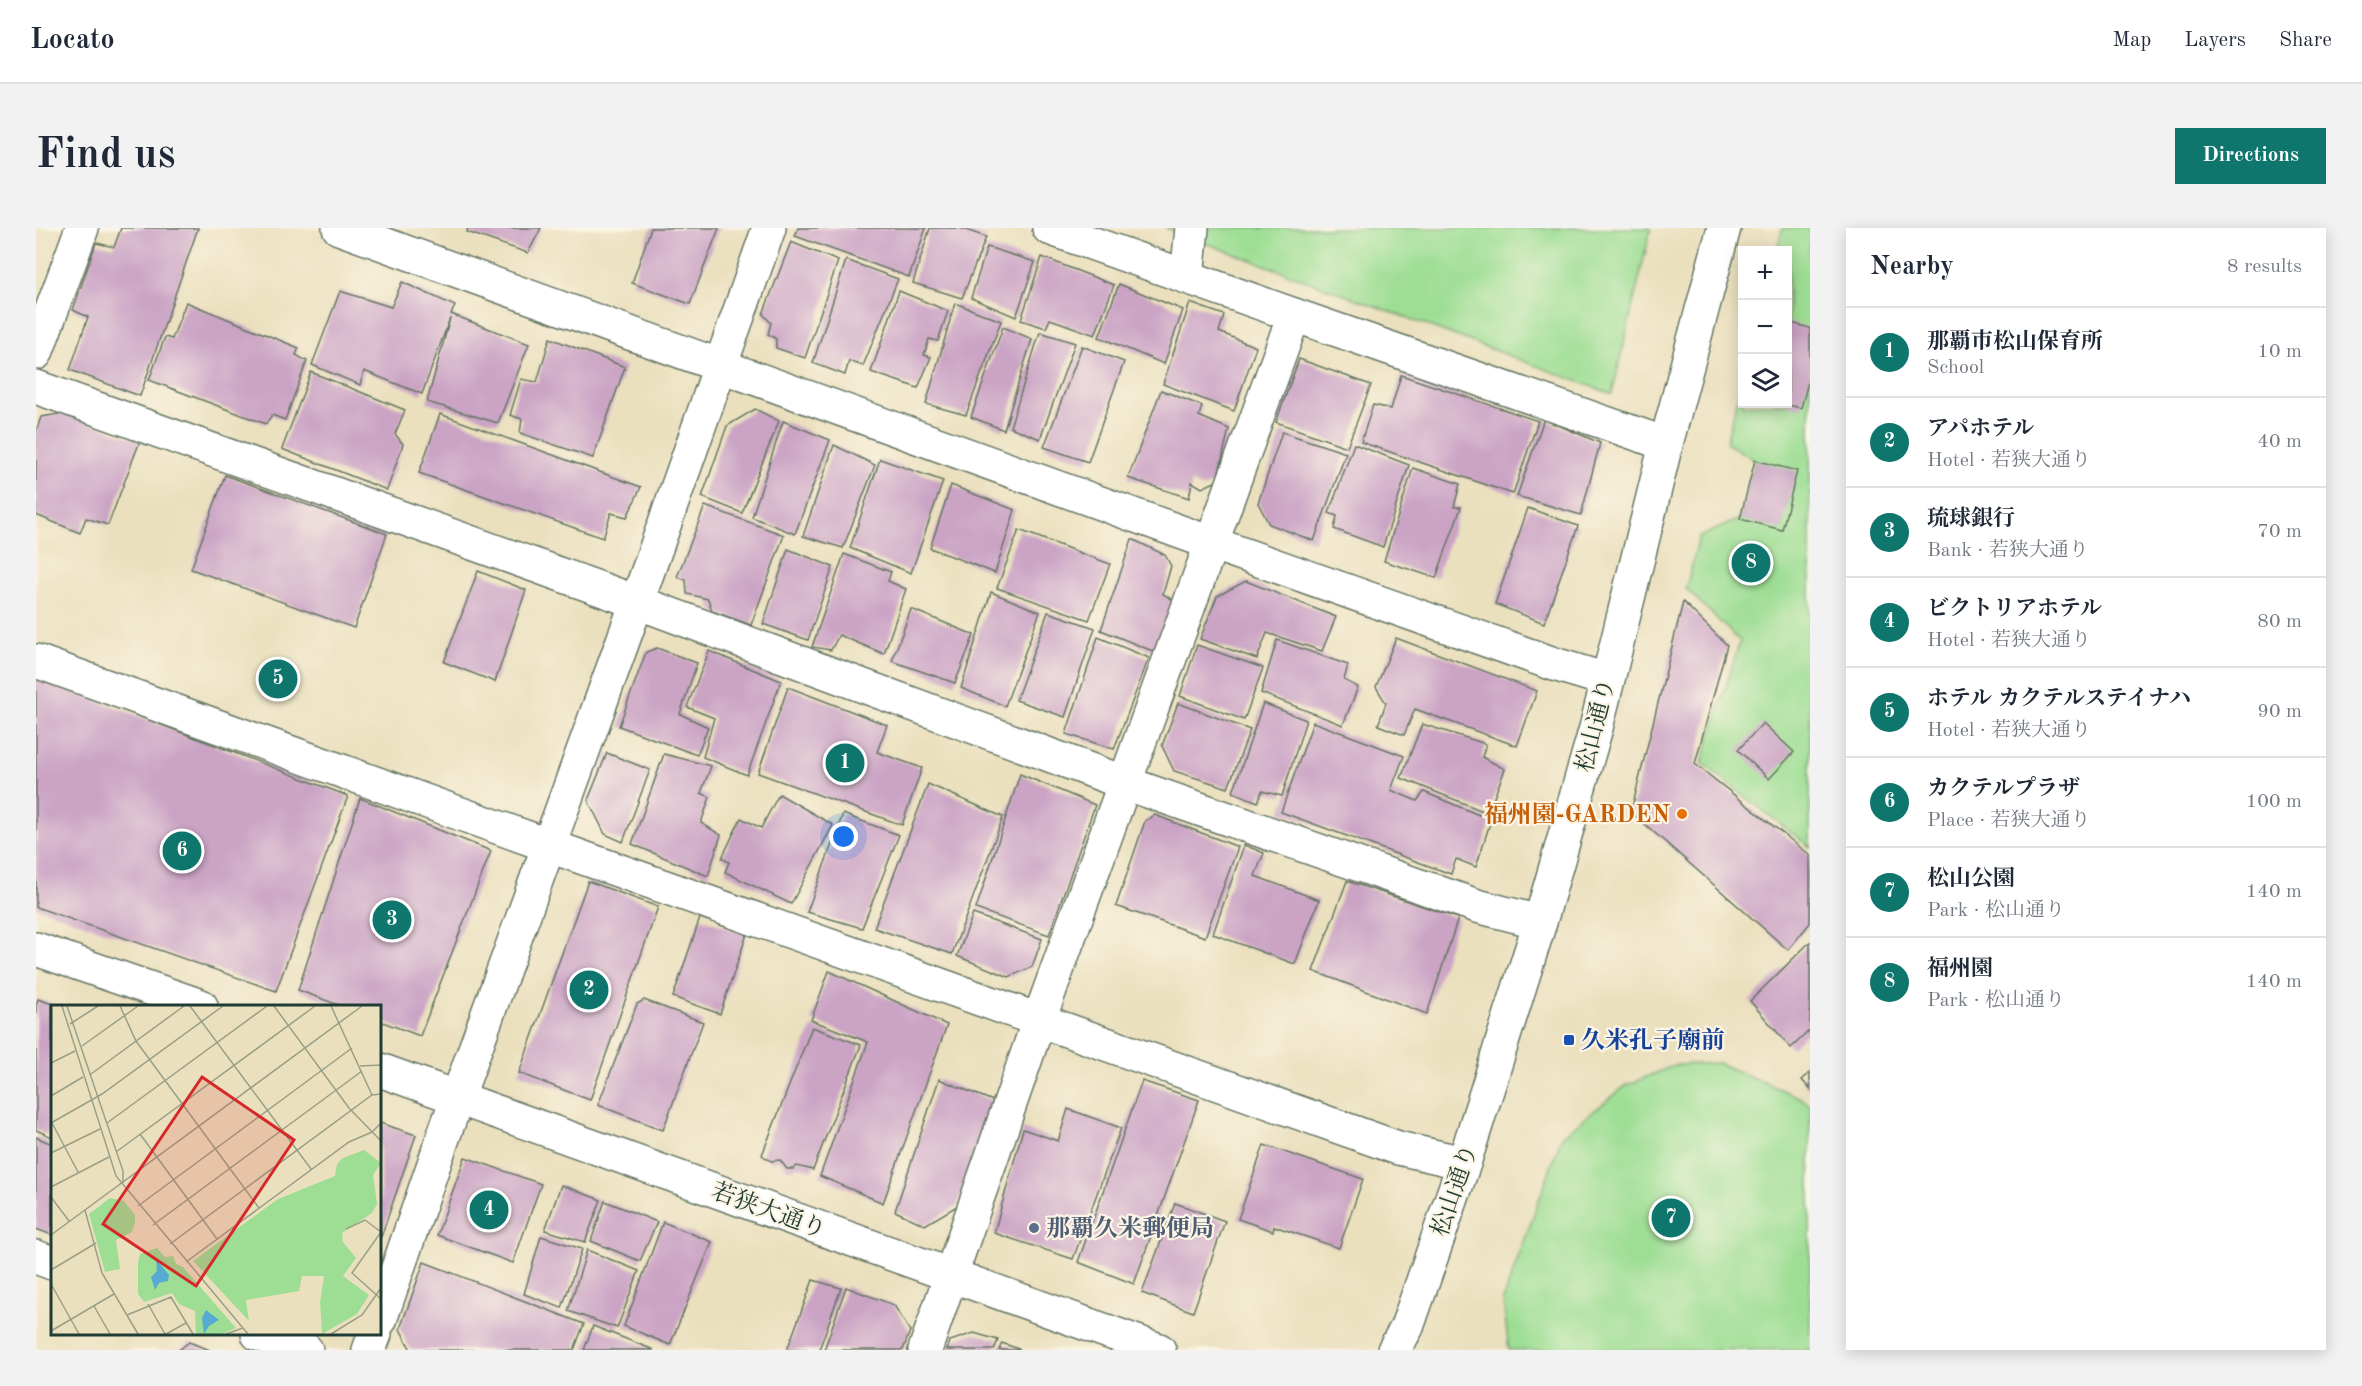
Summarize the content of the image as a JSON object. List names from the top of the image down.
{
  "streets": {
    "street": ["松山通り", "若狭大通り"]
  },
  "places": {
    "other": ["福州園-GARDEN", "那覇久米郵便局"],
    "transit": ["久米孔子廟前"]
  },
  "page": {
    "header": "Locato",
    "nav": ["Map", "Layers", "Share"],
    "buttons": "Directions",
    "title": "Find us",
    "heading": ["Nearby", "8 results"],
    "map_buttons": ["+", "−"],
    "list": [
      {
        "mark": "1",
        "name": "那覇市松山保育所",
        "note": "School",
        "value": "10 m"
      },
      {
        "mark": "2",
        "name": "アパホテル",
        "note": "Hotel · 若狭大通り",
        "value": "40 m"
      },
      {
        "mark": "3",
        "name": "琉球銀行",
        "note": "Bank · 若狭大通り",
        "value": "70 m"
      },
      {
        "mark": "4",
        "name": "ビクトリアホテル",
        "note": "Hotel · 若狭大通り",
        "value": "80 m"
      },
      {
        "mark": "5",
        "name": "ホテル カクテルステイナハ",
        "note": "Hotel · 若狭大通り",
        "value": "90 m"
      },
      {
        "mark": "6",
        "name": "カクテルプラザ",
        "note": "Place · 若狭大通り",
        "value": "100 m"
      },
      {
        "mark": "7",
        "name": "松山公園",
        "note": "Park · 松山通り",
        "value": "140 m"
      },
      {
        "mark": "8",
        "name": "福州園",
        "note": "Park · 松山通り",
        "value": "140 m"
      }
    ],
    "pins": [
      "8",
      "5",
      "1",
      "6",
      "3",
      "2",
      "4",
      "7"
    ]
  }
}
